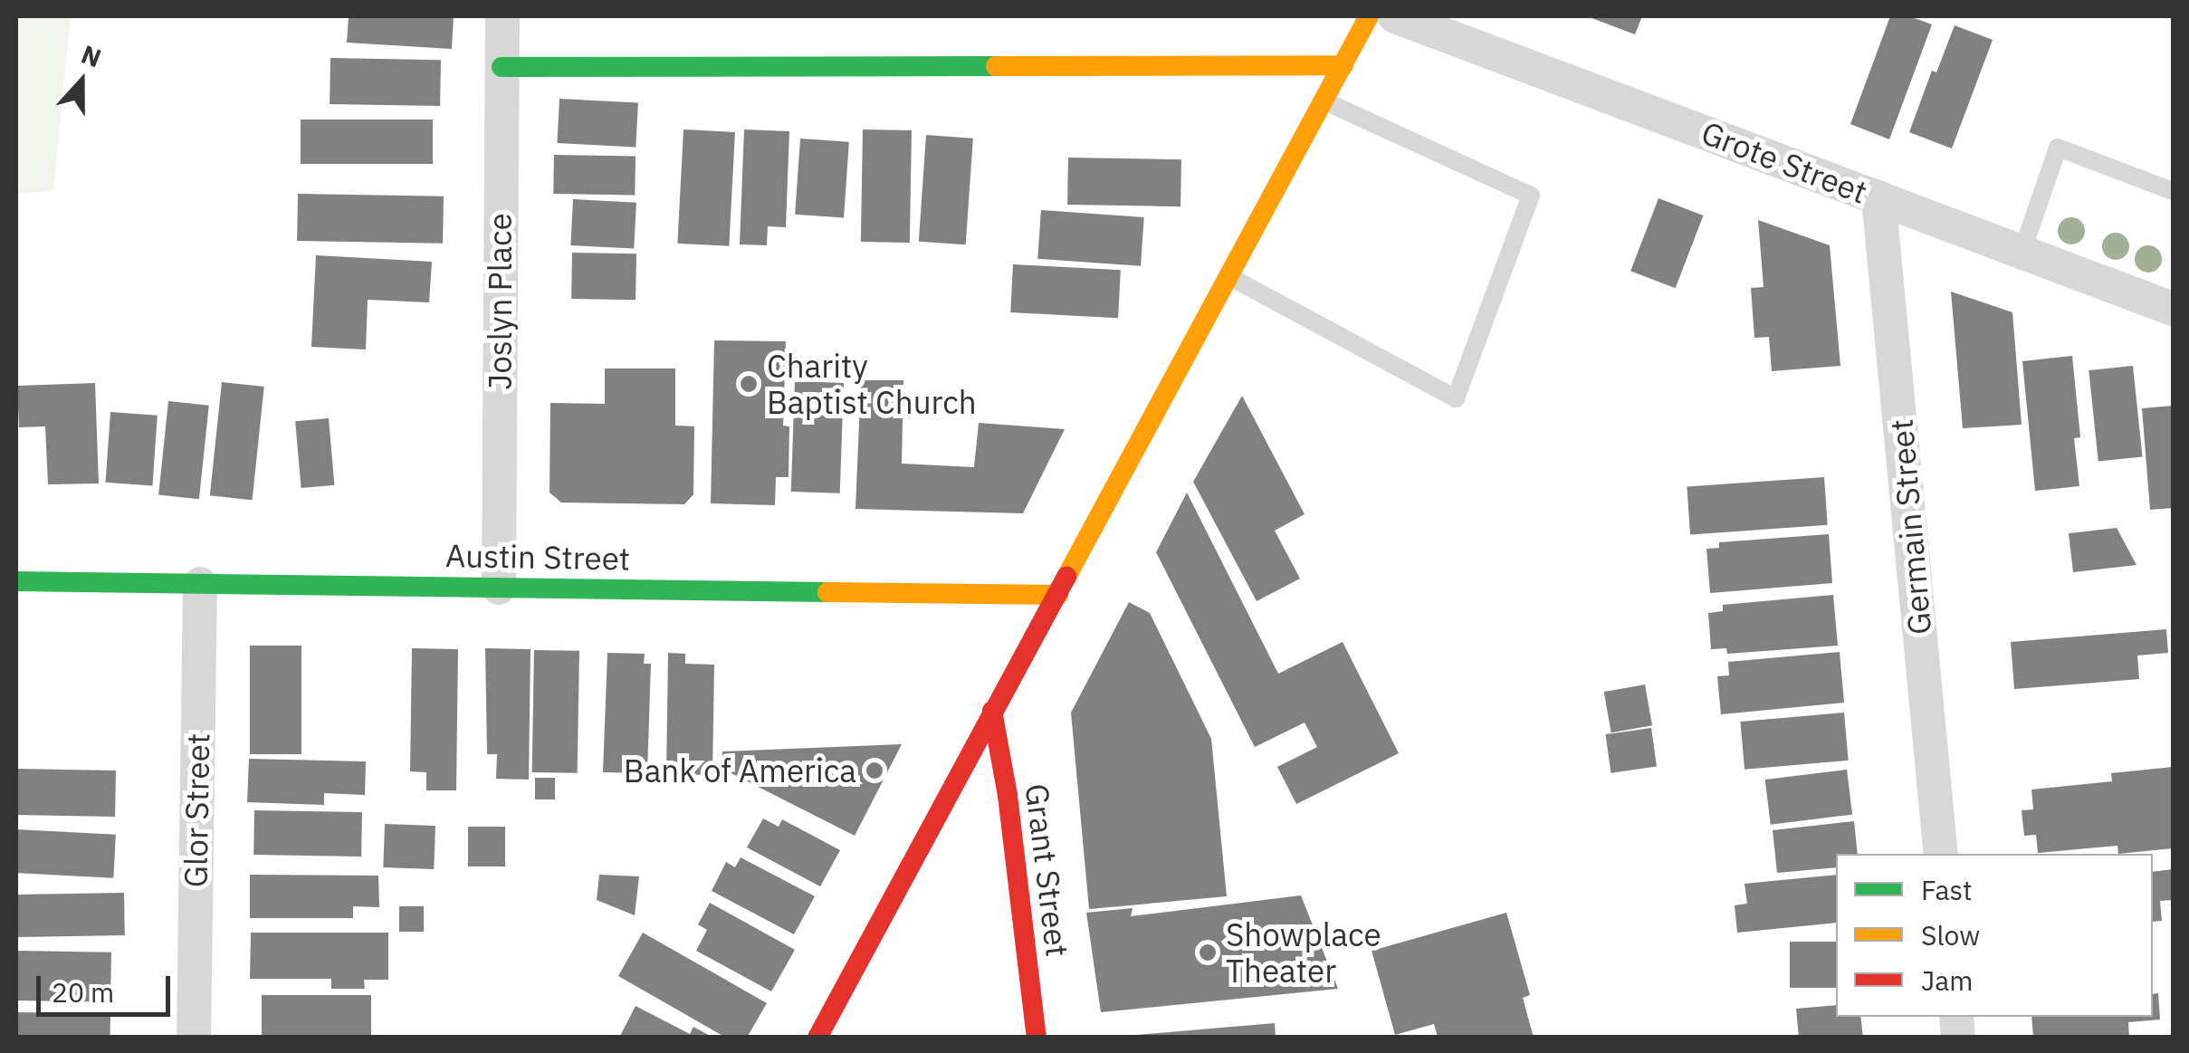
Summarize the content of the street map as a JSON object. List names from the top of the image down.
{
  "streets": {
    "street": [
      "Grote Street",
      "Joslyn Place",
      "Germain Street",
      "Austin Street",
      "Glor Street",
      "Grant Street"
    ]
  },
  "crossings": [
    ["Grote Street", "Germain Street"],
    ["Joslyn Place", "Austin Street"],
    ["Austin Street", "Glor Street"]
  ],
  "places": ["Charity Baptist Church", "Bank of America", "Showplace Theater"],
  "legend": ["Fast", "Slow", "Jam"],
  "scale_bar": "20 m",
  "north": "top"
}
